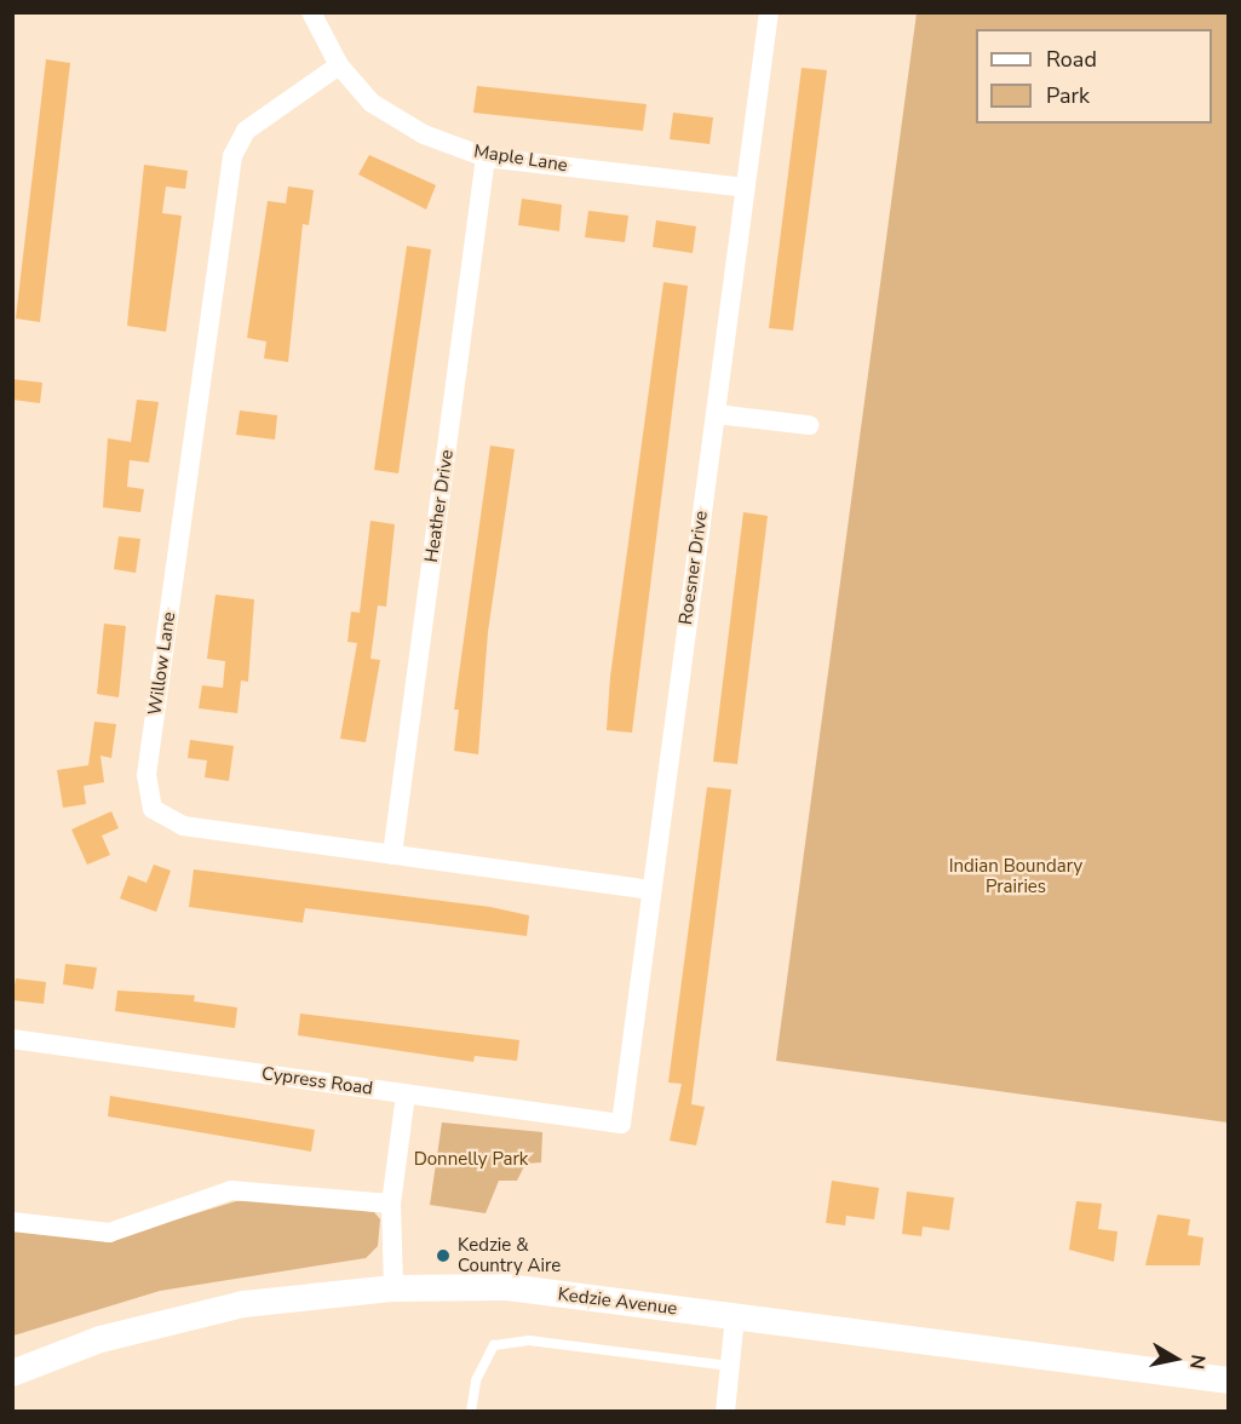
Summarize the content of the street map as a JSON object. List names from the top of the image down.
{
  "streets": {
    "main road": ["Kedzie Avenue"],
    "street": [
      "Maple Lane",
      "Heather Drive",
      "Roesner Drive",
      "Willow Lane",
      "Cypress Road"
    ]
  },
  "crossings": [
    ["Maple Lane", "Heather Drive"],
    ["Maple Lane", "Roesner Drive"],
    ["Maple Lane", "Willow Lane"],
    ["Heather Drive", "Willow Lane"],
    ["Roesner Drive", "Willow Lane"],
    ["Roesner Drive", "Cypress Road"]
  ],
  "parks": ["Indian Boundary Prairies", "Donnelly Park"],
  "places": ["Kedzie & Country Aire"],
  "legend": ["Road", "Park"],
  "north": "right"
}
